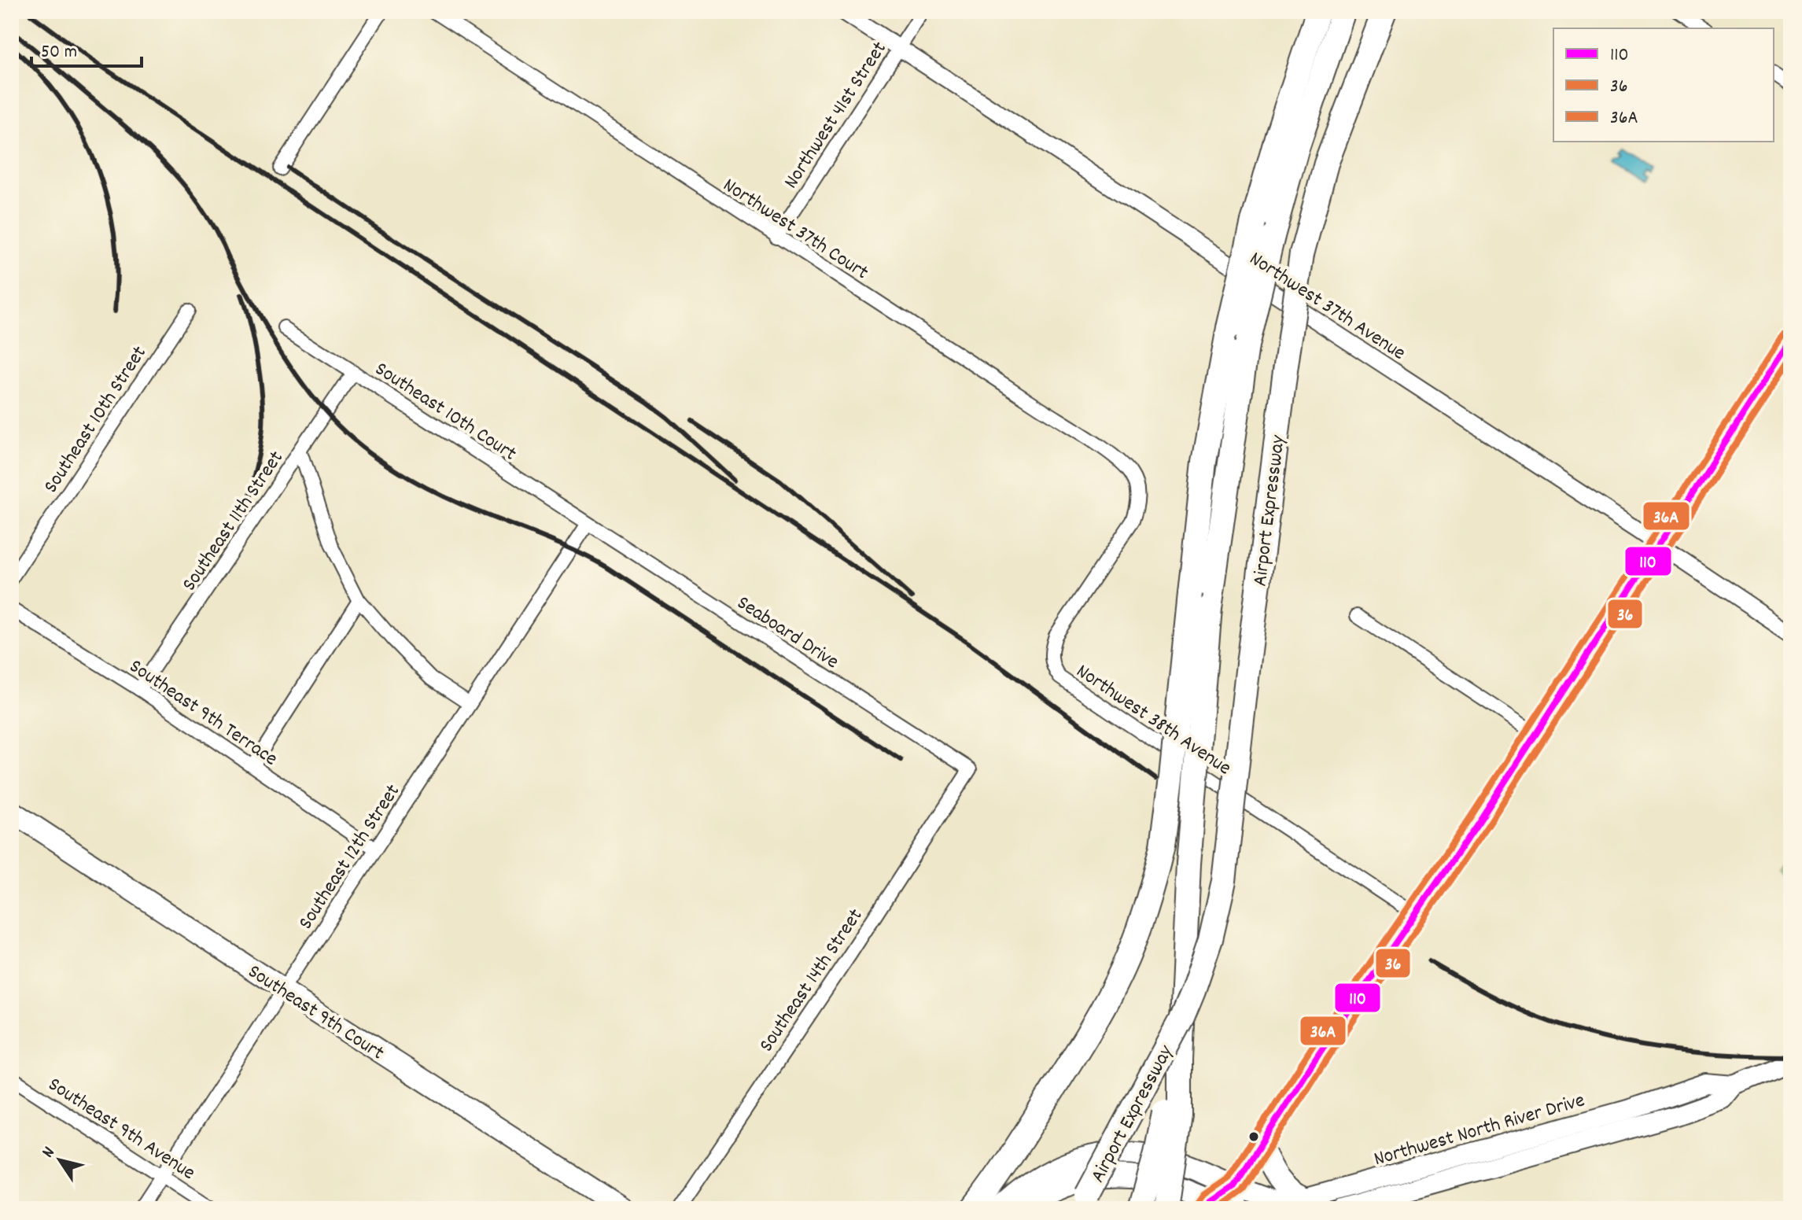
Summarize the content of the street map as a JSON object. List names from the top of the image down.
{
  "streets": {
    "highway": ["Airport Expressway"],
    "main road": ["Southeast 9th Court", "Northwest North River Drive"],
    "street": [
      "Northwest 41st Street",
      "Northwest 37th Court",
      "Northwest 37th Avenue",
      "Southeast 10th Court",
      "Southeast 10th Street",
      "Southeast 11th Street",
      "Seaboard Drive",
      "Southeast 9th Terrace",
      "Northwest 38th Avenue",
      "Southeast 12th Street",
      "Southeast 14th Street",
      "Southeast 9th Avenue"
    ]
  },
  "crossings": [
    ["Northwest 41st Street", "Northwest 37th Court"],
    ["Northwest 41st Street", "Northwest 37th Avenue"],
    ["Northwest 37th Court", "Northwest 38th Avenue"],
    ["Southeast 10th Court", "Southeast 11th Street"],
    ["Southeast 10th Court", "Seaboard Drive"],
    ["Southeast 10th Court", "Southeast 12th Street"],
    ["Southeast 11th Street", "Southeast 9th Terrace"],
    ["Seaboard Drive", "Southeast 12th Street"],
    ["Seaboard Drive", "Southeast 14th Street"],
    ["Southeast 9th Terrace", "Southeast 12th Street"],
    ["Southeast 12th Street", "Southeast 9th Court"],
    ["Southeast 12th Street", "Southeast 9th Avenue"]
  ],
  "lines": ["transit line 36A", "transit line 110", "transit line 36"],
  "legend": ["110", "36", "36A"],
  "scale_bar": "50 m",
  "north": "top left"
}
